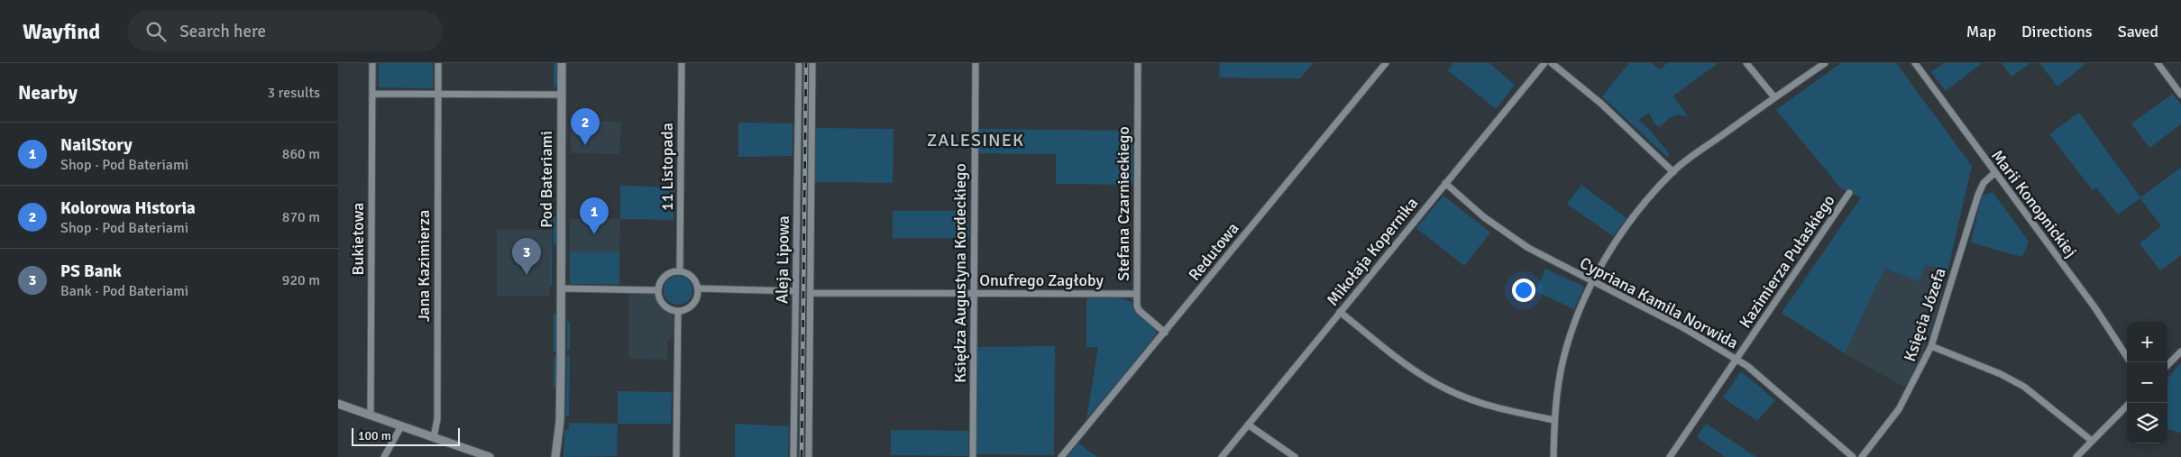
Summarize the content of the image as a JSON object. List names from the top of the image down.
{
  "streets": {
    "street": [
      "11 Listopada",
      "Pod Bateriami",
      "Stefana Czarnieckiego",
      "Marii Konopnickiej",
      "Bukietowa",
      "Redutowa",
      "Mikołaja Kopernika",
      "Aleja Lipowa",
      "Kazimierza Pułaskiego",
      "Jana Kazimierza",
      "Księdza Augustyna Kordeckiego",
      "Onufrego Zagłoby",
      "Cypriana Kamila Norwida",
      "Księcia Józefa"
    ]
  },
  "crossings": [
    ["Stefana Czarnieckiego", "Redutowa"],
    ["Stefana Czarnieckiego", "Onufrego Zagłoby"],
    ["Marii Konopnickiej", "Księcia Józefa"],
    ["Mikołaja Kopernika", "Cypriana Kamila Norwida"],
    ["Aleja Lipowa", "Onufrego Zagłoby"],
    ["Kazimierza Pułaskiego", "Cypriana Kamila Norwida"],
    ["Księdza Augustyna Kordeckiego", "Onufrego Zagłoby"]
  ],
  "districts": ["ZALESINEK"],
  "scale_bar": "100 m",
  "page": {
    "header": "Wayfind",
    "search": "Search here",
    "nav": ["Map", "Directions", "Saved"],
    "heading": ["Nearby", "3 results"],
    "pins": ["2", "1", "3"],
    "list": [
      {
        "mark": "1",
        "name": "NailStory",
        "note": "Shop · Pod Bateriami",
        "value": "860 m"
      },
      {
        "mark": "2",
        "name": "Kolorowa Historia",
        "note": "Shop · Pod Bateriami",
        "value": "870 m"
      },
      {
        "mark": "3",
        "name": "PS Bank",
        "note": "Bank · Pod Bateriami",
        "value": "920 m"
      }
    ],
    "map_buttons": ["+", "−"],
    "scale": "100 m"
  }
}
